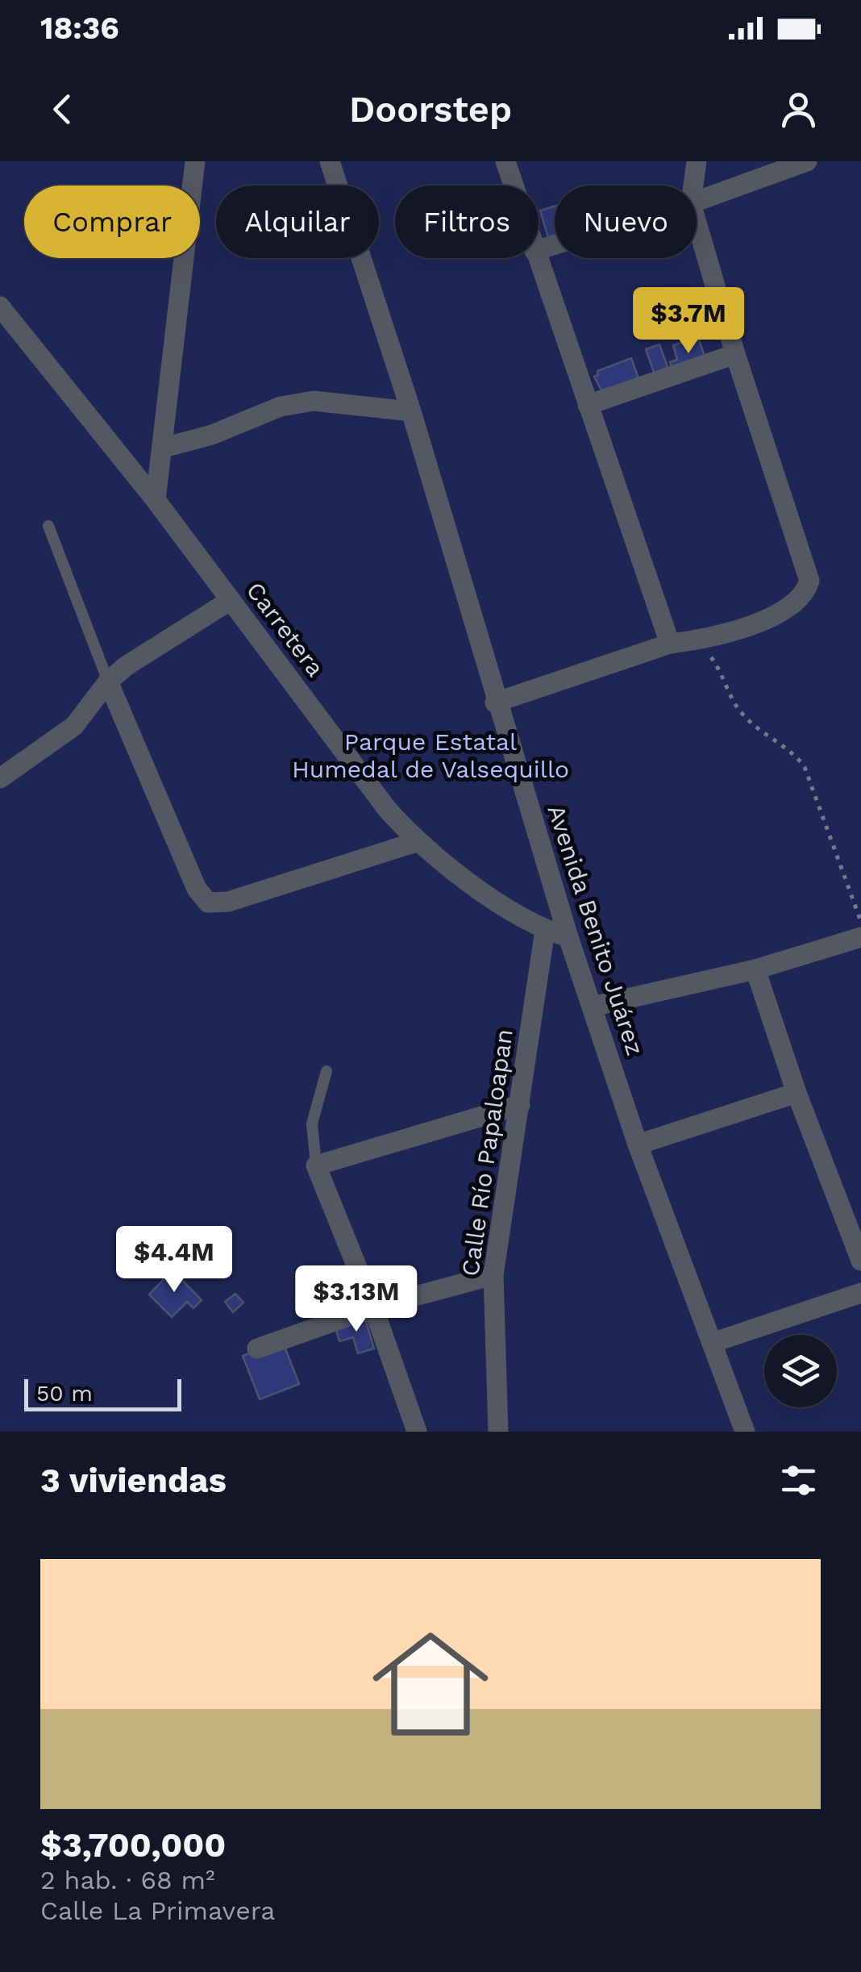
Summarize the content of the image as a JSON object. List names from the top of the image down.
{
  "streets": {
    "street": ["Carretera", "Avenida Benito Juárez", "Calle Río Papaloapan"]
  },
  "crossings": [
    ["Carretera", "Avenida Benito Juárez"],
    ["Carretera", "Calle Río Papaloapan"]
  ],
  "parks": ["Parque Estatal Humedal de Valsequillo"],
  "scale_bar": "50 m",
  "page": {
    "status": "18:36",
    "header": "Doorstep",
    "chip": [
      "Comprar",
      "Alquilar",
      "Filtros",
      "Nuevo"
    ],
    "price": ["$3.7M", "$4.4M", "$3.13M"],
    "scale": "50 m",
    "heading": "3 viviendas",
    "list": [
      {
        "name": "$3,700,000",
        "note": "2 hab. · 68 m² · Calle La Primavera"
      }
    ]
  }
}
